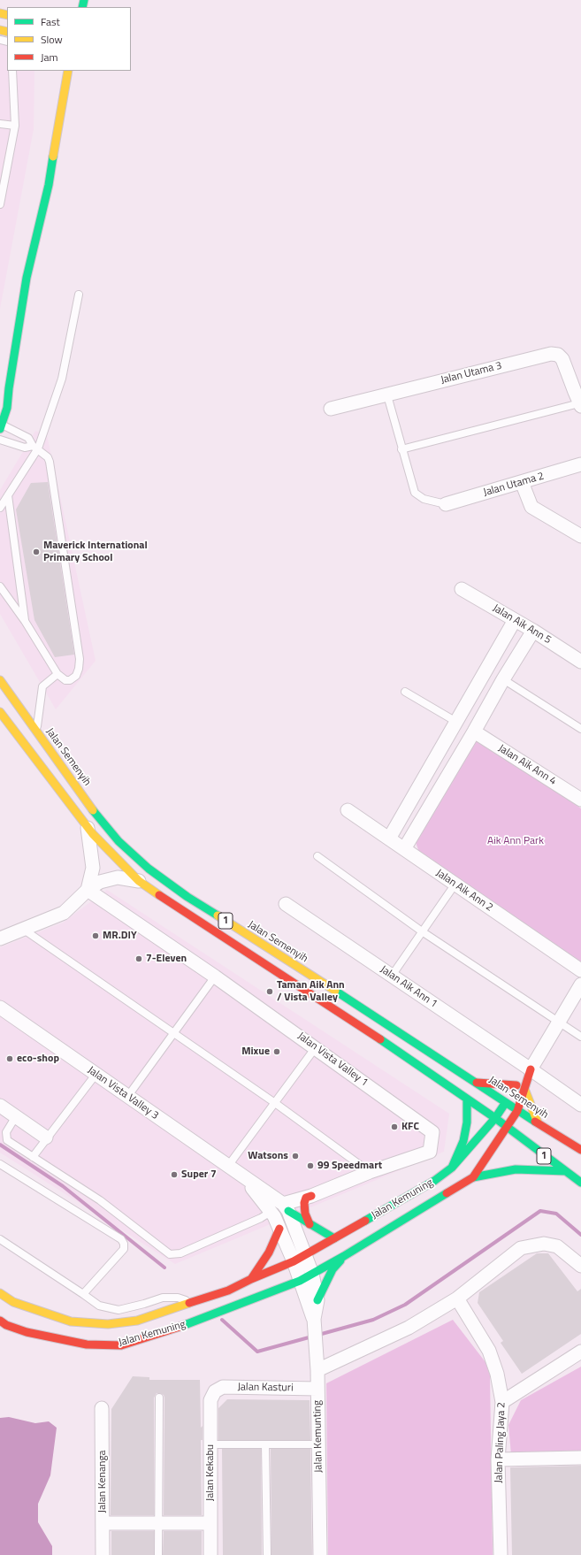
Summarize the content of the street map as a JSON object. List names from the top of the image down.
{
  "streets": {
    "street": [
      "Jalan Utama 3",
      "Jalan Utama 2",
      "Jalan Aik Ann 5",
      "Jalan Semenyih",
      "Jalan Aik Ann 4",
      "Jalan Aik Ann 2",
      "1",
      "Jalan Aik Ann 1",
      "Jalan Vista Valley 1",
      "Jalan Vista Valley 3",
      "Jalan Kemuning",
      "Jalan Kasturi",
      "Jalan Kemunting",
      "Jalan Paling Jaya 2",
      "Jalan Kekabu",
      "Jalan Kenanga"
    ]
  },
  "crossings": [
    ["Jalan Semenyih", "Jalan Kemuning"],
    ["1", "Jalan Kemuning"],
    ["Jalan Aik Ann 1", "Jalan Kemuning"],
    ["Jalan Vista Valley 1", "Jalan Vista Valley 3"],
    ["Jalan Vista Valley 3", "Jalan Kemuning"],
    ["Jalan Kasturi", "Jalan Kemunting"],
    ["Jalan Kasturi", "Jalan Kekabu"]
  ],
  "parks": ["Aik Ann Park"],
  "places": [
    "Maverick International Primary School",
    "MR.DIY",
    "7-Eleven",
    "Taman Aik Ann / Vista Valley",
    "Mixue",
    "eco-shop",
    "KFC",
    "Watsons",
    "99 Speedmart",
    "Super 7"
  ],
  "legend": ["Fast", "Slow", "Jam"]
}
